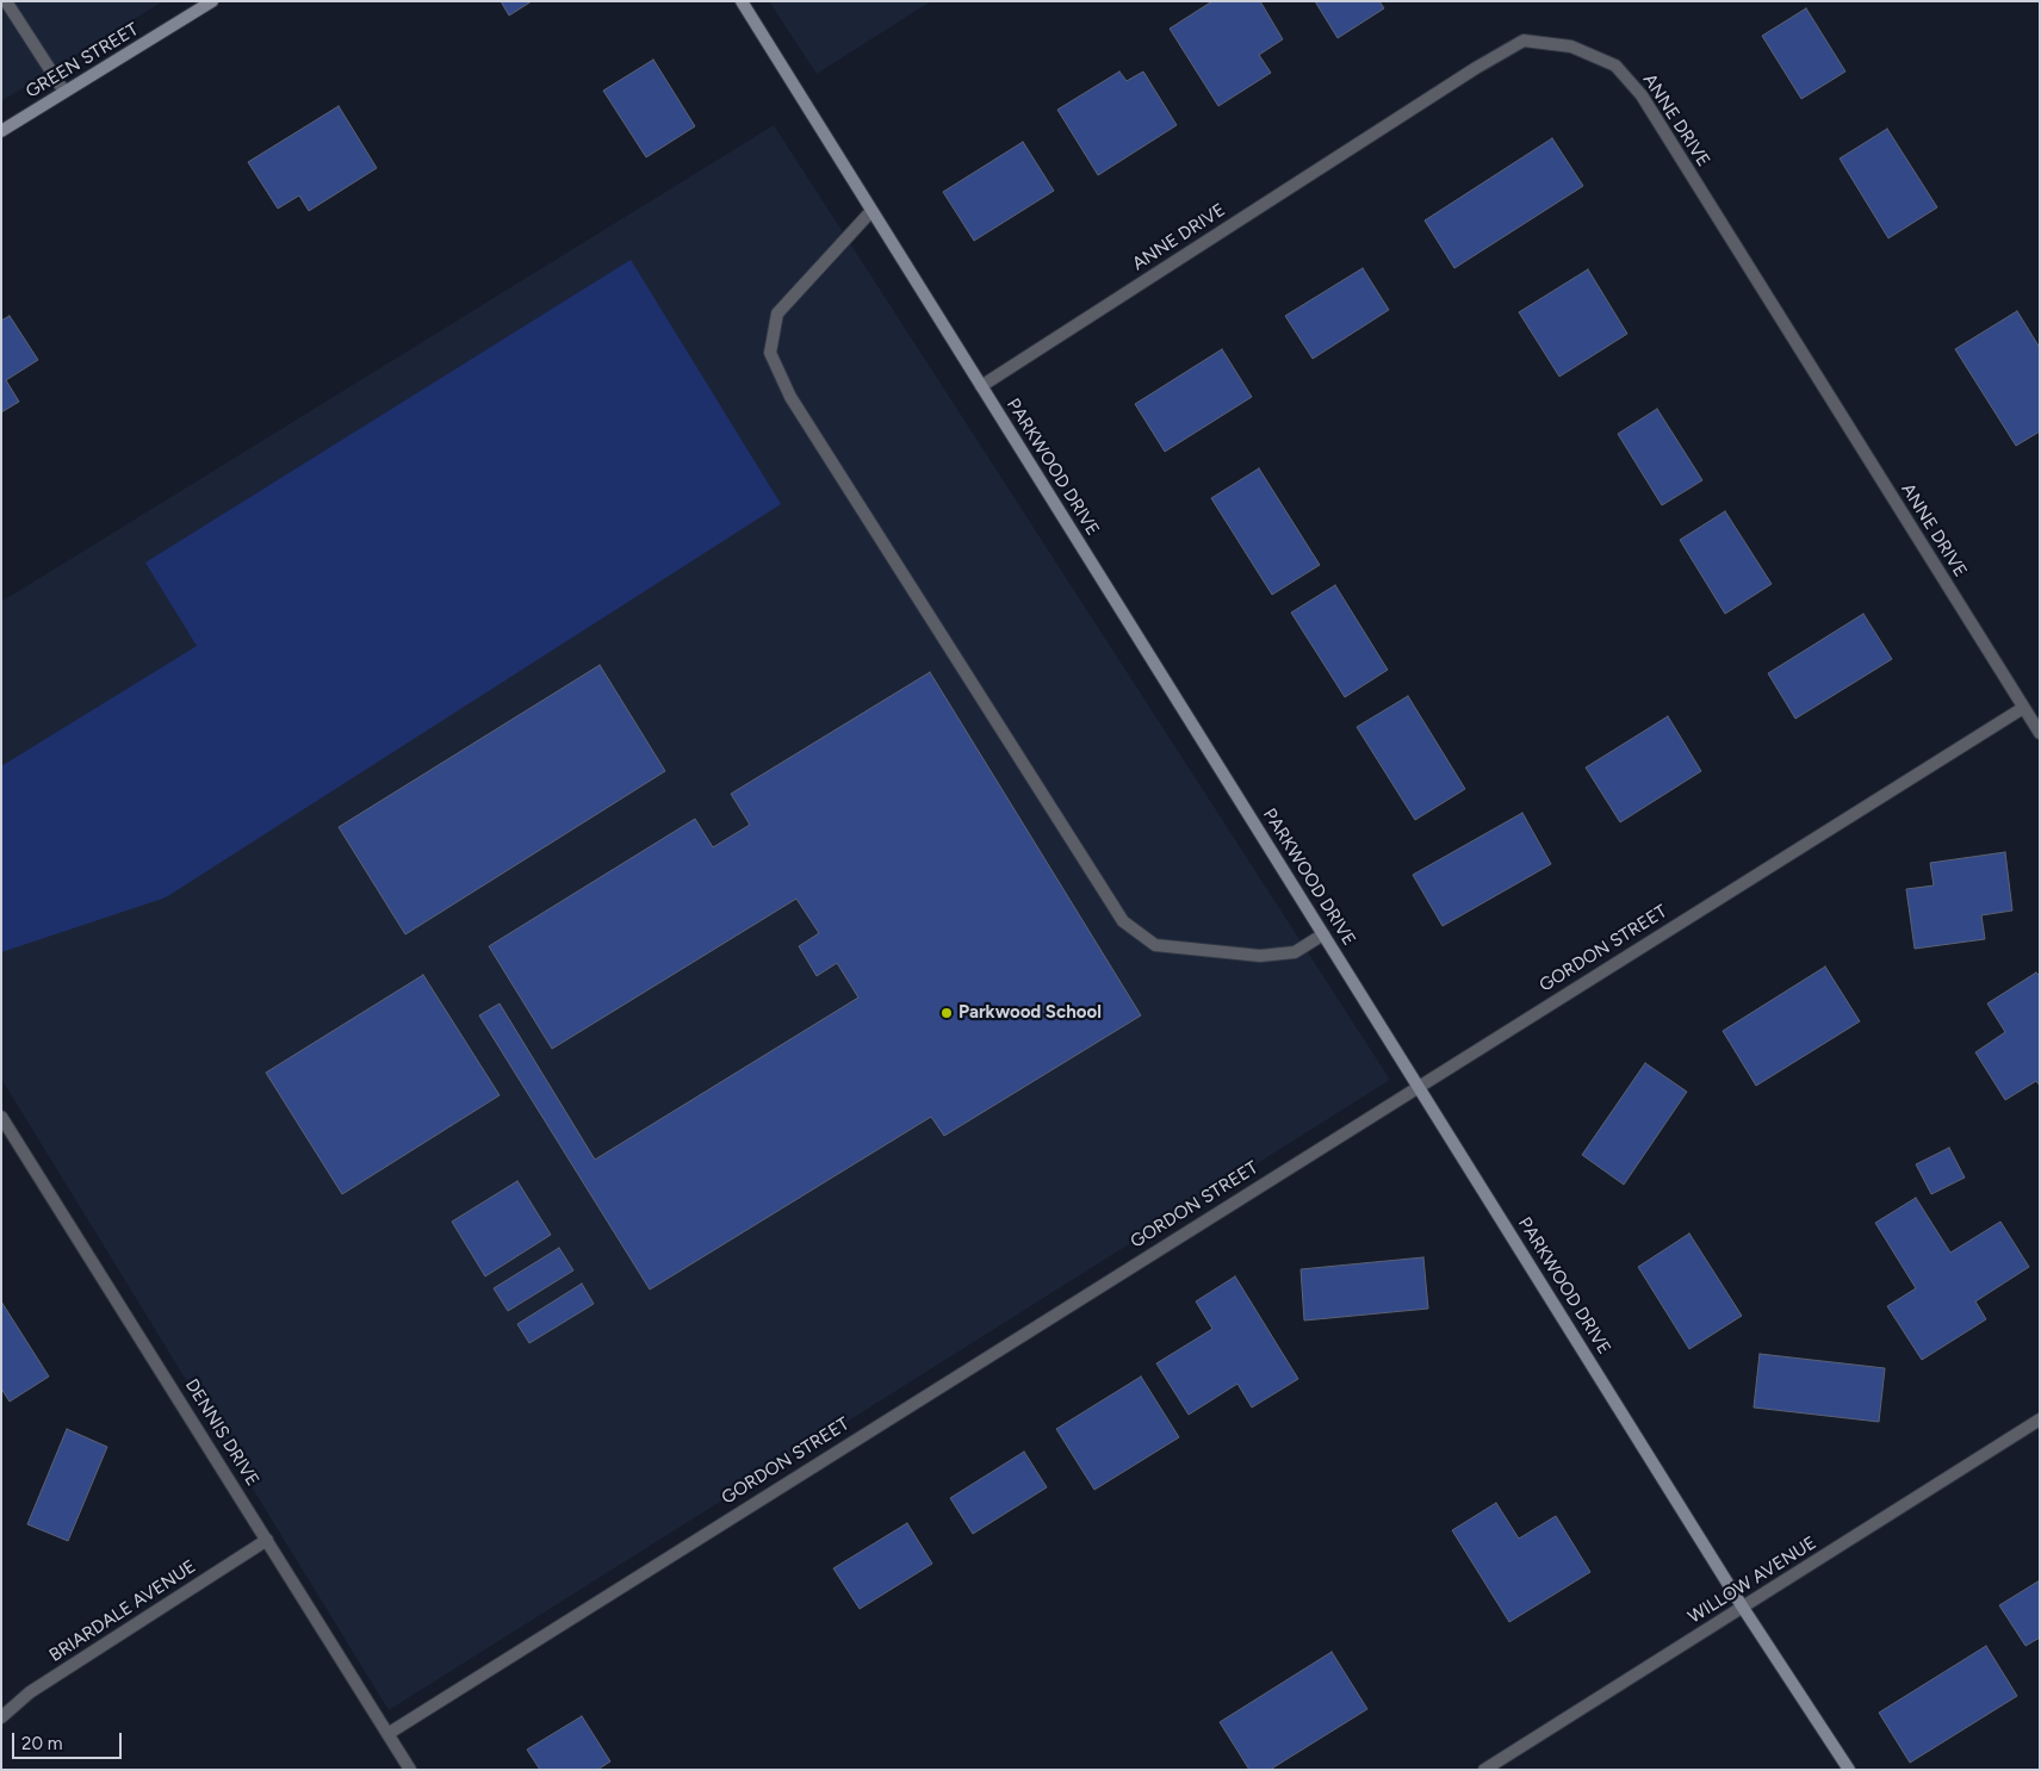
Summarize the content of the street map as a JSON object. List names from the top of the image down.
{
  "streets": {
    "street": [
      "GREEN STREET",
      "ANNE DRIVE",
      "PARKWOOD DRIVE",
      "GORDON STREET",
      "DENNIS DRIVE",
      "WILLOW AVENUE",
      "BRIARDALE AVENUE"
    ]
  },
  "crossings": [
    ["ANNE DRIVE", "PARKWOOD DRIVE"],
    ["ANNE DRIVE", "GORDON STREET"],
    ["PARKWOOD DRIVE", "GORDON STREET"],
    ["PARKWOOD DRIVE", "WILLOW AVENUE"],
    ["GORDON STREET", "DENNIS DRIVE"],
    ["DENNIS DRIVE", "BRIARDALE AVENUE"]
  ],
  "places": ["Parkwood School"],
  "scale_bar": "20 m"
}
